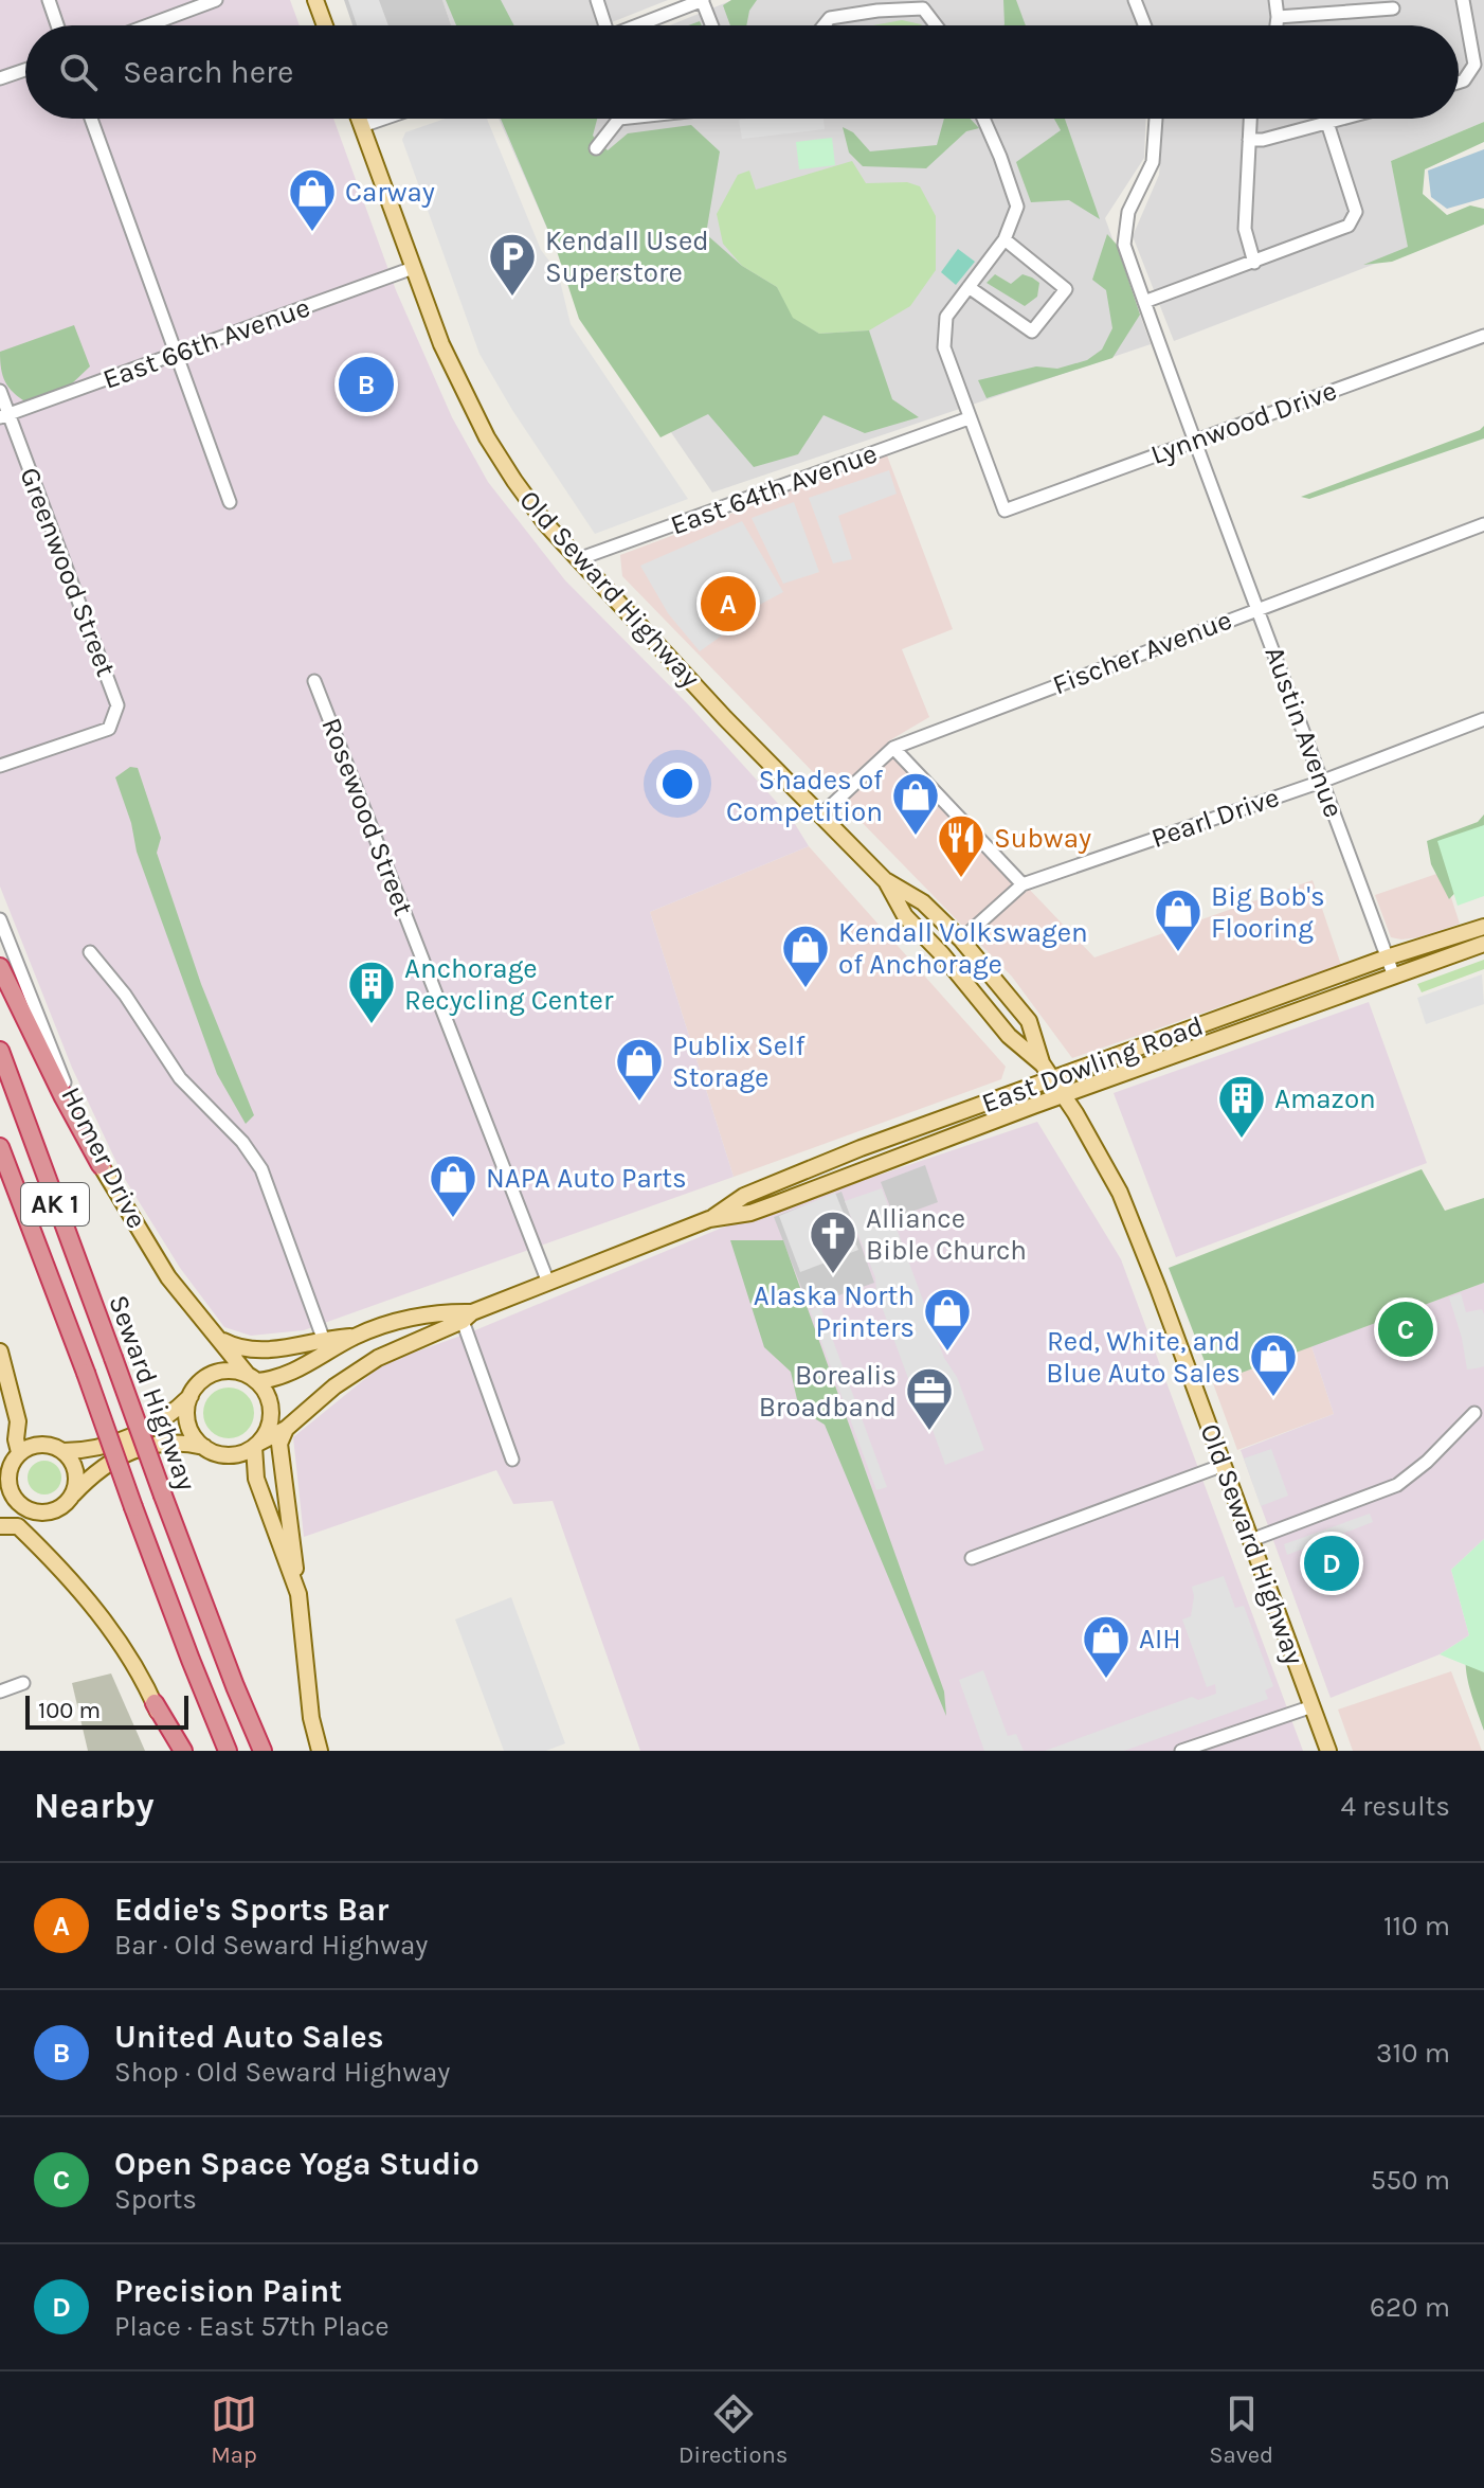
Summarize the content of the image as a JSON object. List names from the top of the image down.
{
  "streets": {
    "highway": ["AK 1", "Seward Highway"],
    "main road": ["Old Seward Highway", "East Dowling Road", "Homer Drive"],
    "street": [
      "East 66th Avenue",
      "Lynnwood Drive",
      "East 64th Avenue",
      "Greenwood Street",
      "Fischer Avenue",
      "Austin Avenue",
      "Rosewood Street",
      "Pearl Drive"
    ]
  },
  "crossings": [
    ["East 66th Avenue", "Greenwood Street"],
    ["East 66th Avenue", "Old Seward Highway"],
    ["Lynnwood Drive", "East 64th Avenue"],
    ["Lynnwood Drive", "Austin Avenue"],
    ["East 64th Avenue", "Old Seward Highway"],
    ["Old Seward Highway", "Fischer Avenue"],
    ["Old Seward Highway", "Pearl Drive"],
    ["Old Seward Highway", "East Dowling Road"],
    ["Fischer Avenue", "Austin Avenue"],
    ["Austin Avenue", "Pearl Drive"],
    ["Austin Avenue", "East Dowling Road"],
    ["Rosewood Street", "East Dowling Road"],
    ["East Dowling Road", "Homer Drive"]
  ],
  "places": {
    "shop": [
      "Carway",
      "Shades of Competition",
      "Big Bob's Flooring",
      "Kendall Volkswagen of Anchorage",
      "Publix Self Storage",
      "NAPA Auto Parts",
      "Alaska North Printers",
      "Red, White, and Blue Auto Sales",
      "AIH"
    ],
    "parking": ["Kendall Used Superstore"],
    "restaurant": ["Subway"],
    "building": ["Anchorage Recycling Center", "Amazon"],
    "church": ["Alliance Bible Church"],
    "office": ["Borealis Broadband"]
  },
  "scale_bar": "100 m",
  "page": {
    "search": "Search here",
    "pins": [
      "B",
      "A",
      "C",
      "D"
    ],
    "scale": "100 m",
    "heading": ["Nearby", "4 results"],
    "list": [
      {
        "mark": "A",
        "name": "Eddie's Sports Bar",
        "note": "Bar · Old Seward Highway",
        "value": "110 m"
      },
      {
        "mark": "B",
        "name": "United Auto Sales",
        "note": "Shop · Old Seward Highway",
        "value": "310 m"
      },
      {
        "mark": "C",
        "name": "Open Space Yoga Studio",
        "note": "Sports",
        "value": "550 m"
      },
      {
        "mark": "D",
        "name": "Precision Paint",
        "note": "Place · East 57th Place",
        "value": "620 m"
      }
    ],
    "nav": ["Map", "Directions", "Saved"]
  }
}
